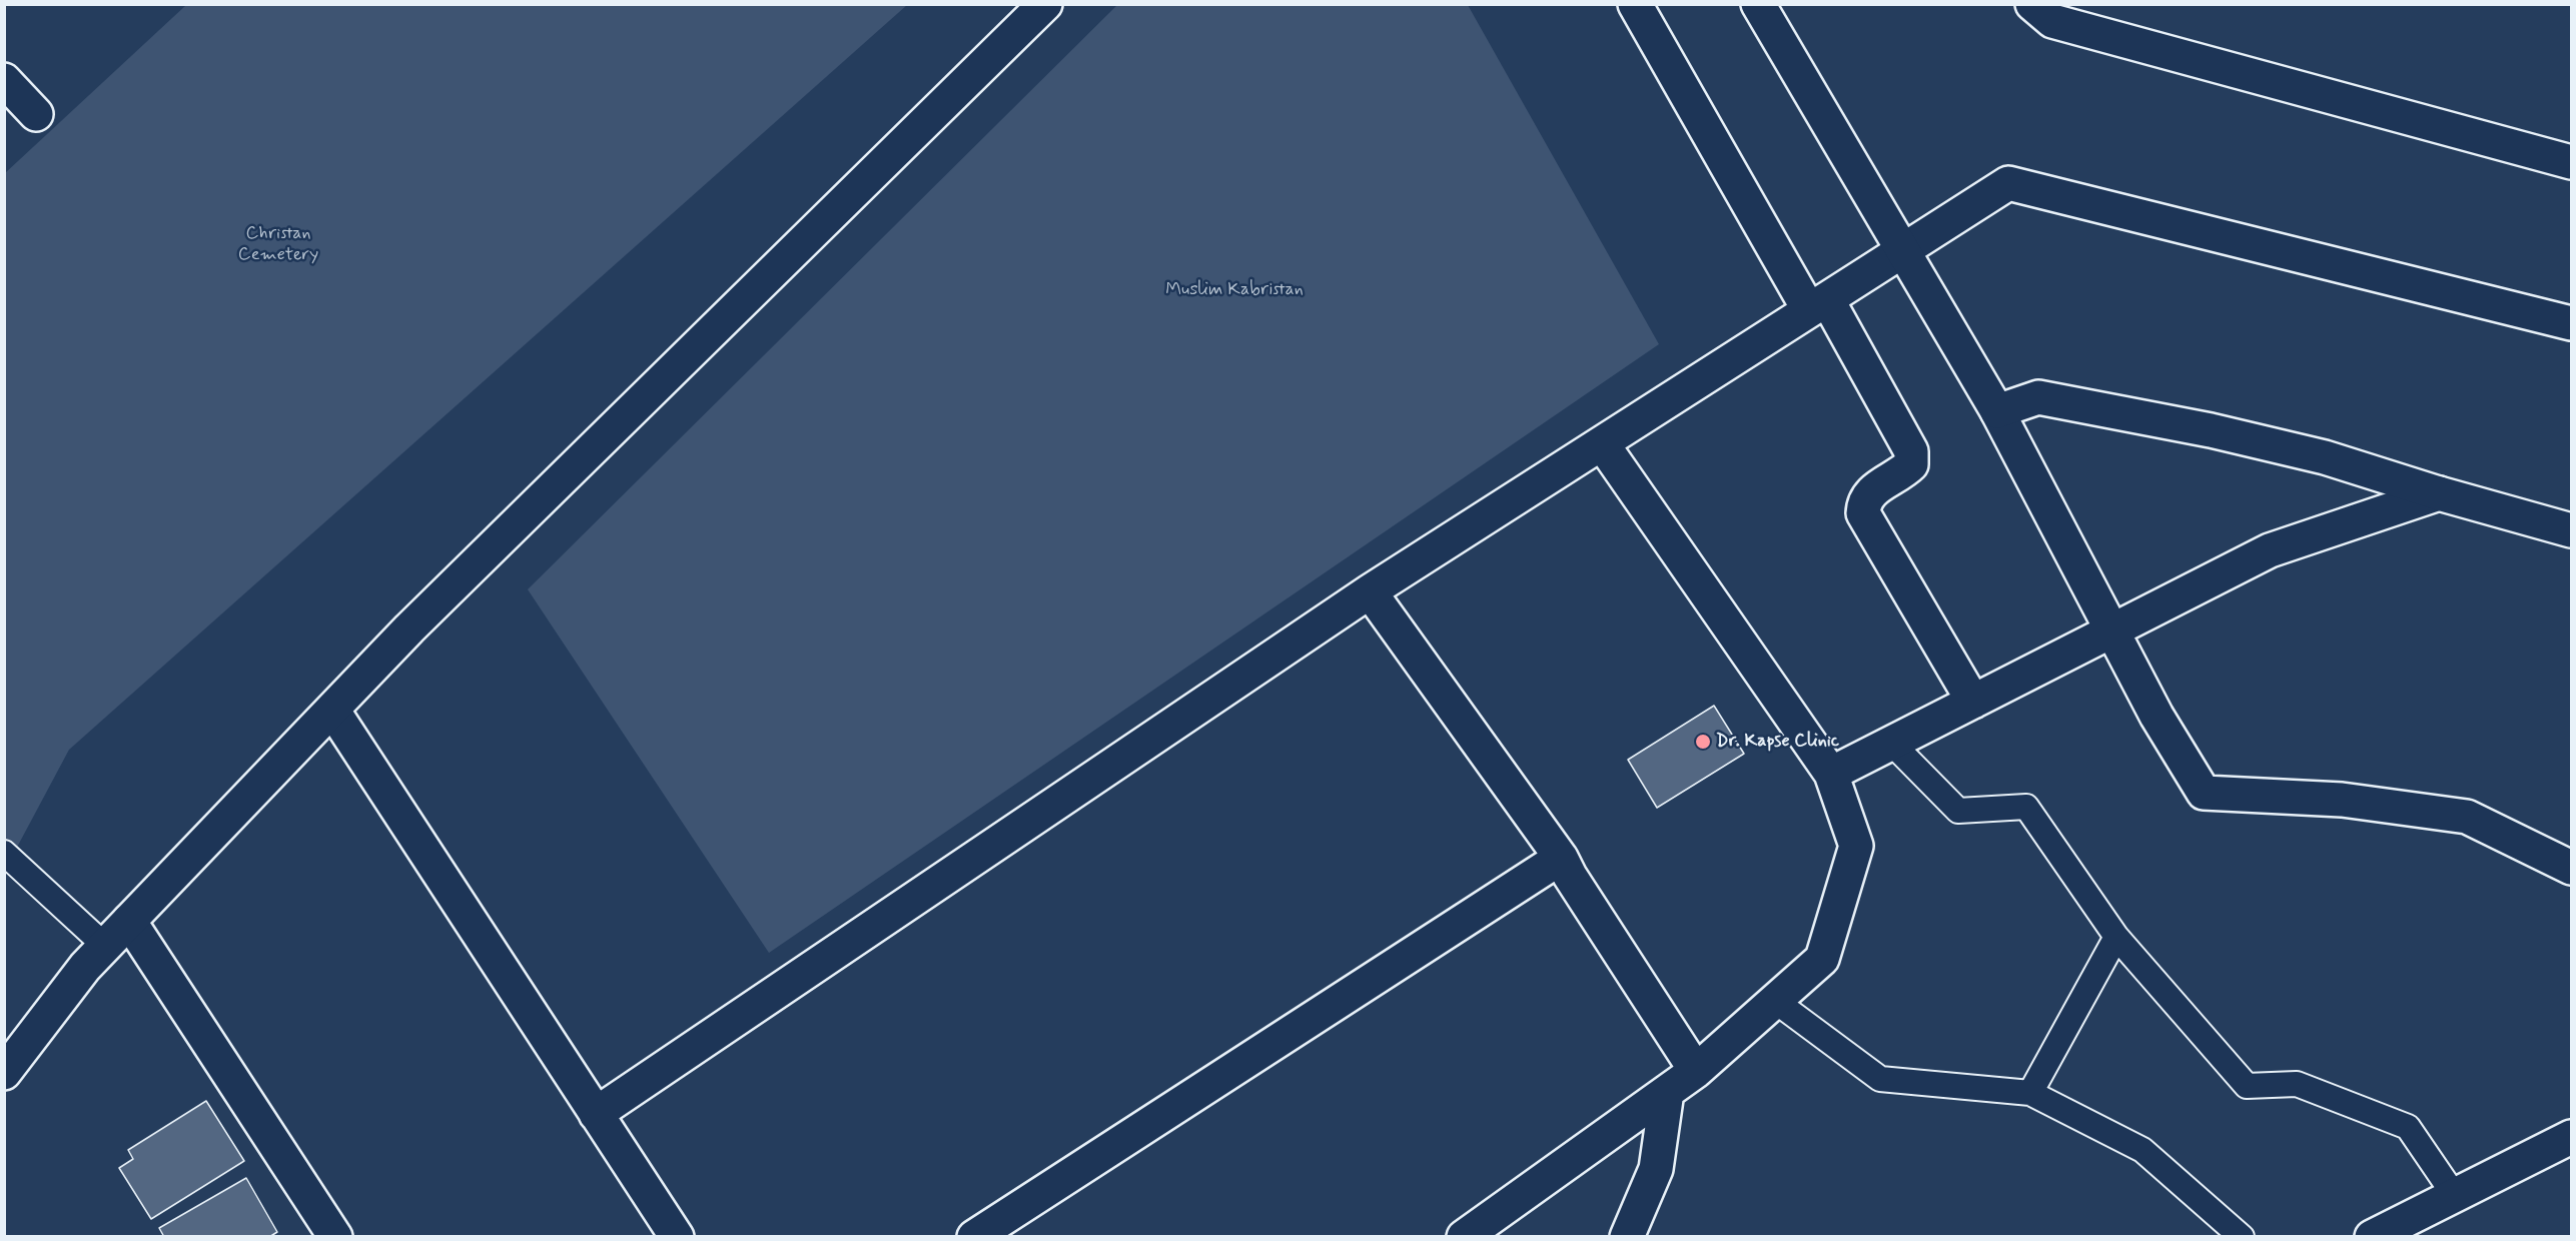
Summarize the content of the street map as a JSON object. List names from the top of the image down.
{
  "parks": ["Christan Cemetery", "Muslim Kabristan"],
  "places": ["Dr. Kapse Clinic"]
}
